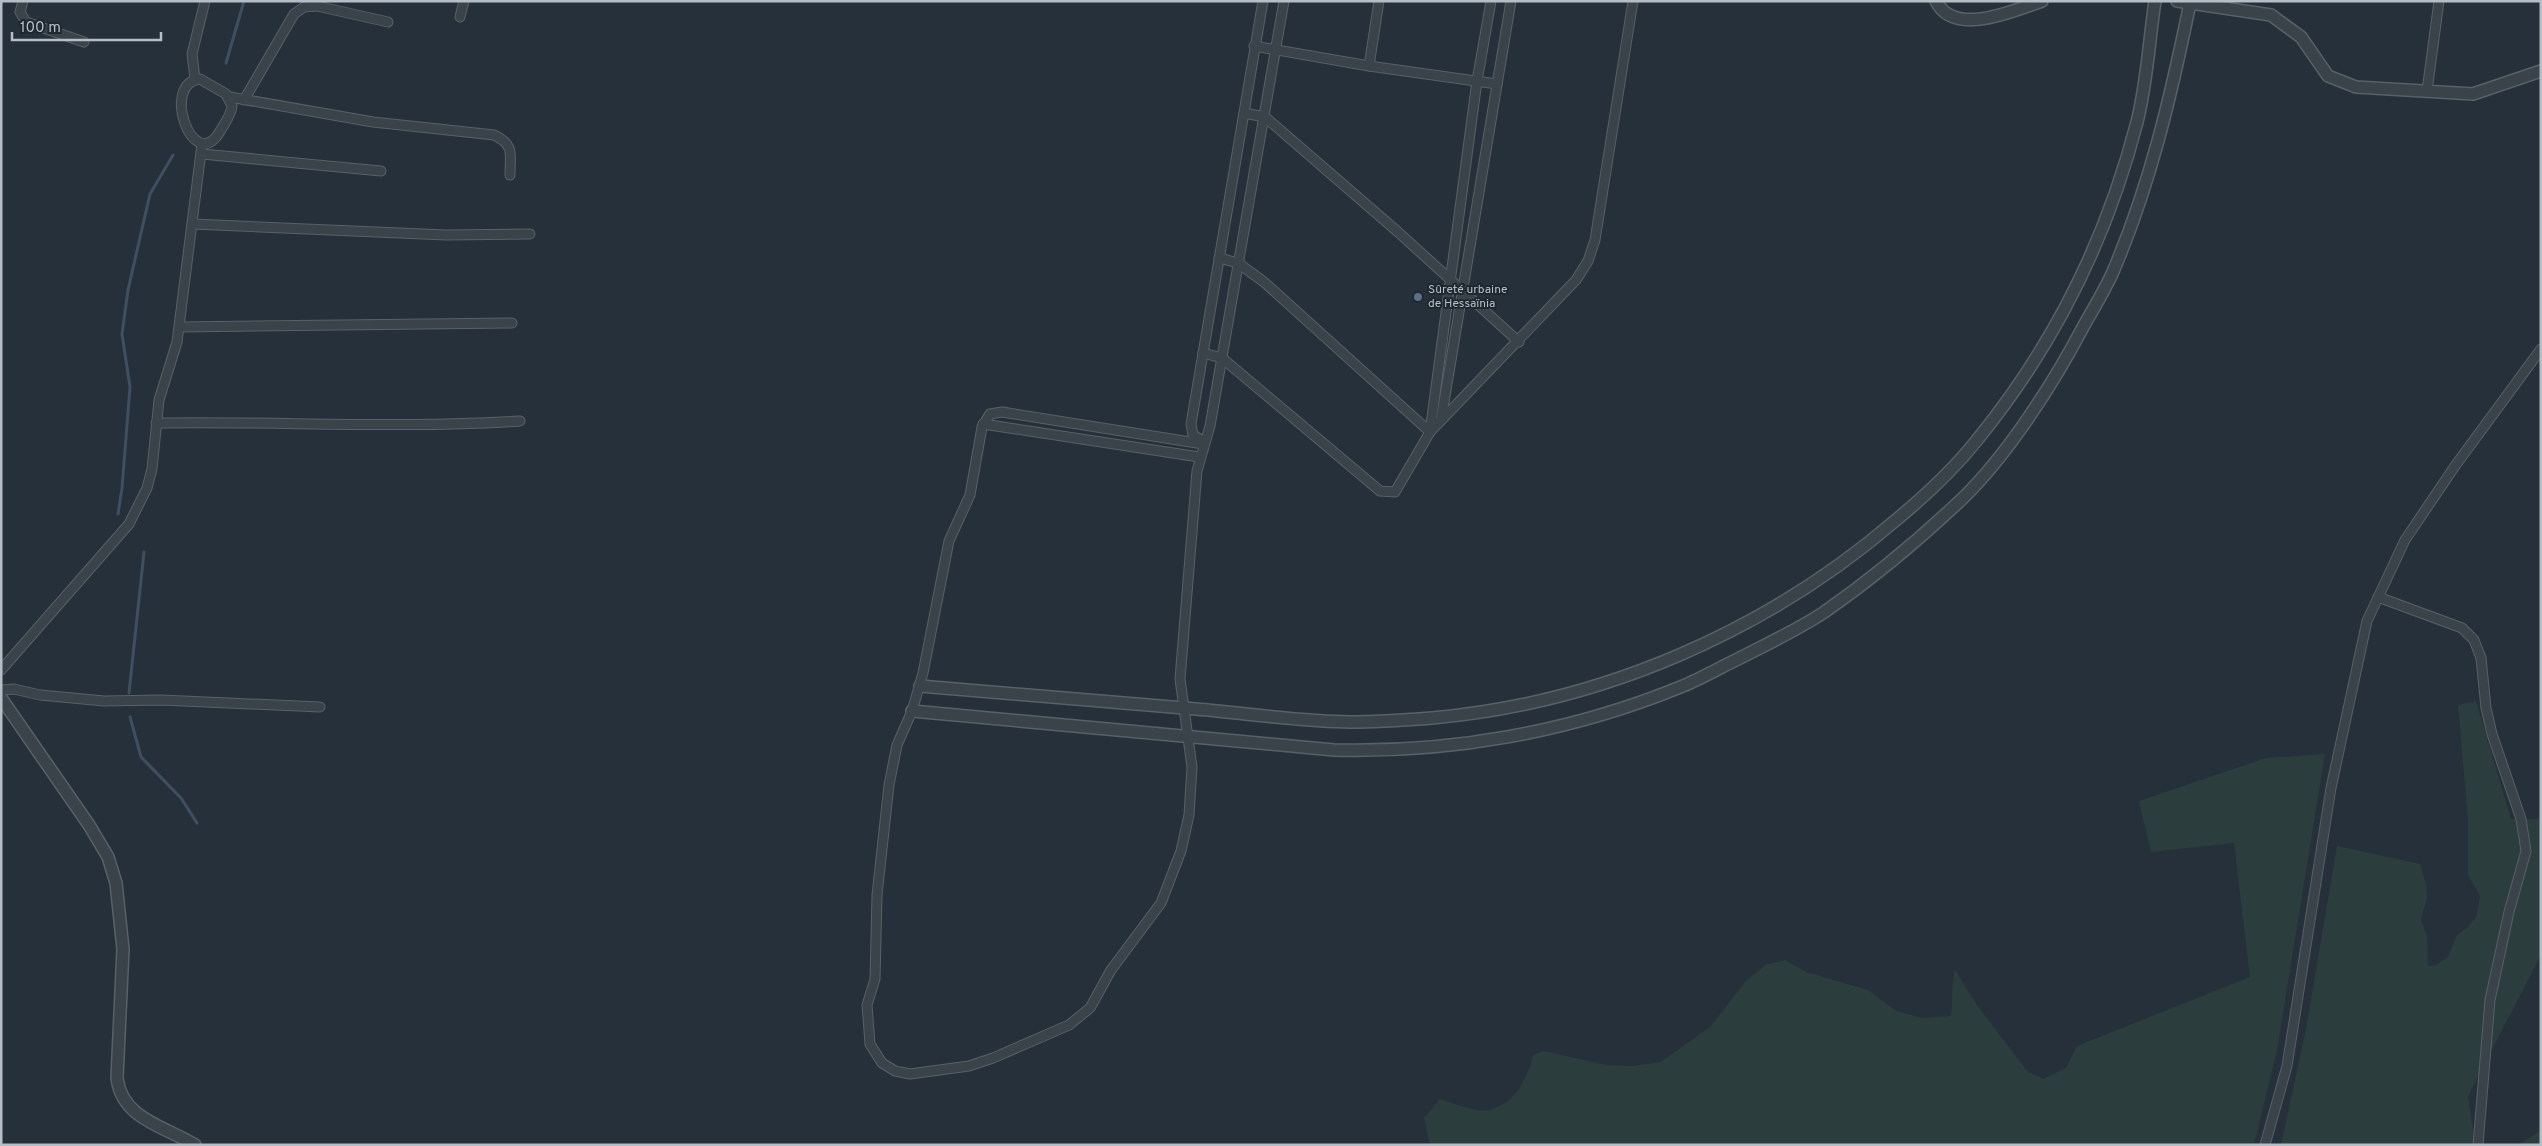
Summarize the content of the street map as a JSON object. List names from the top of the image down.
{
  "places": ["Sûreté urbaine de Hessaïnia"],
  "scale_bar": "100 m"
}
